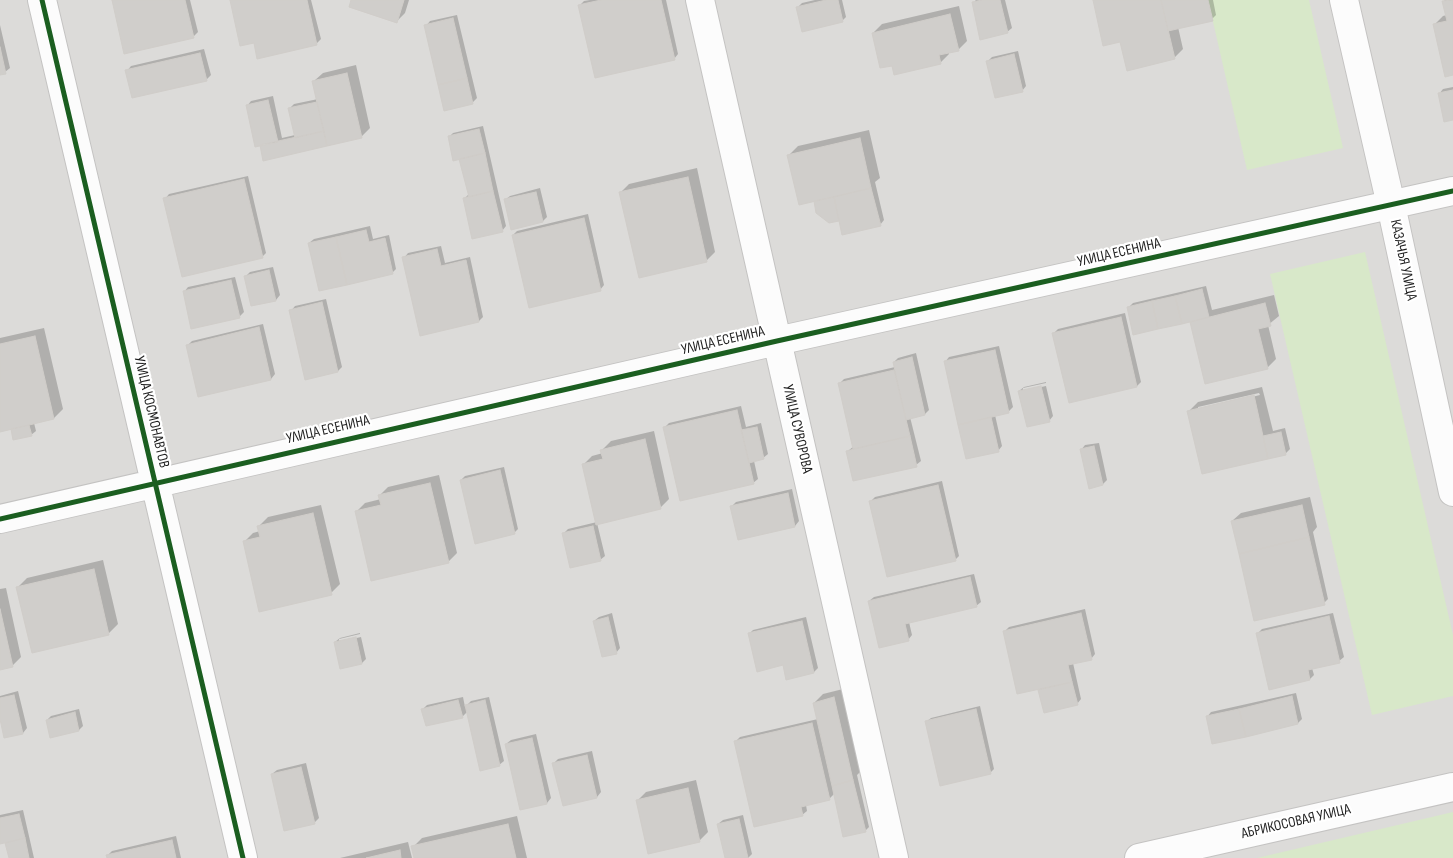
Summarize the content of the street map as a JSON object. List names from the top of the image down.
{
  "streets": {
    "street": [
      "УЛИЦА ЕСЕНИНА",
      "КАЗАЧЬЯ УЛИЦА",
      "УЛИЦА КОСМОНАВТОВ",
      "УЛИЦА СУВОРОВА",
      "АБРИКОСОВАЯ УЛИЦА"
    ]
  },
  "crossings": [
    ["УЛИЦА ЕСЕНИНА", "КАЗАЧЬЯ УЛИЦА"],
    ["УЛИЦА ЕСЕНИНА", "УЛИЦА КОСМОНАВТОВ"],
    ["УЛИЦА ЕСЕНИНА", "УЛИЦА СУВОРОВА"]
  ]
}
